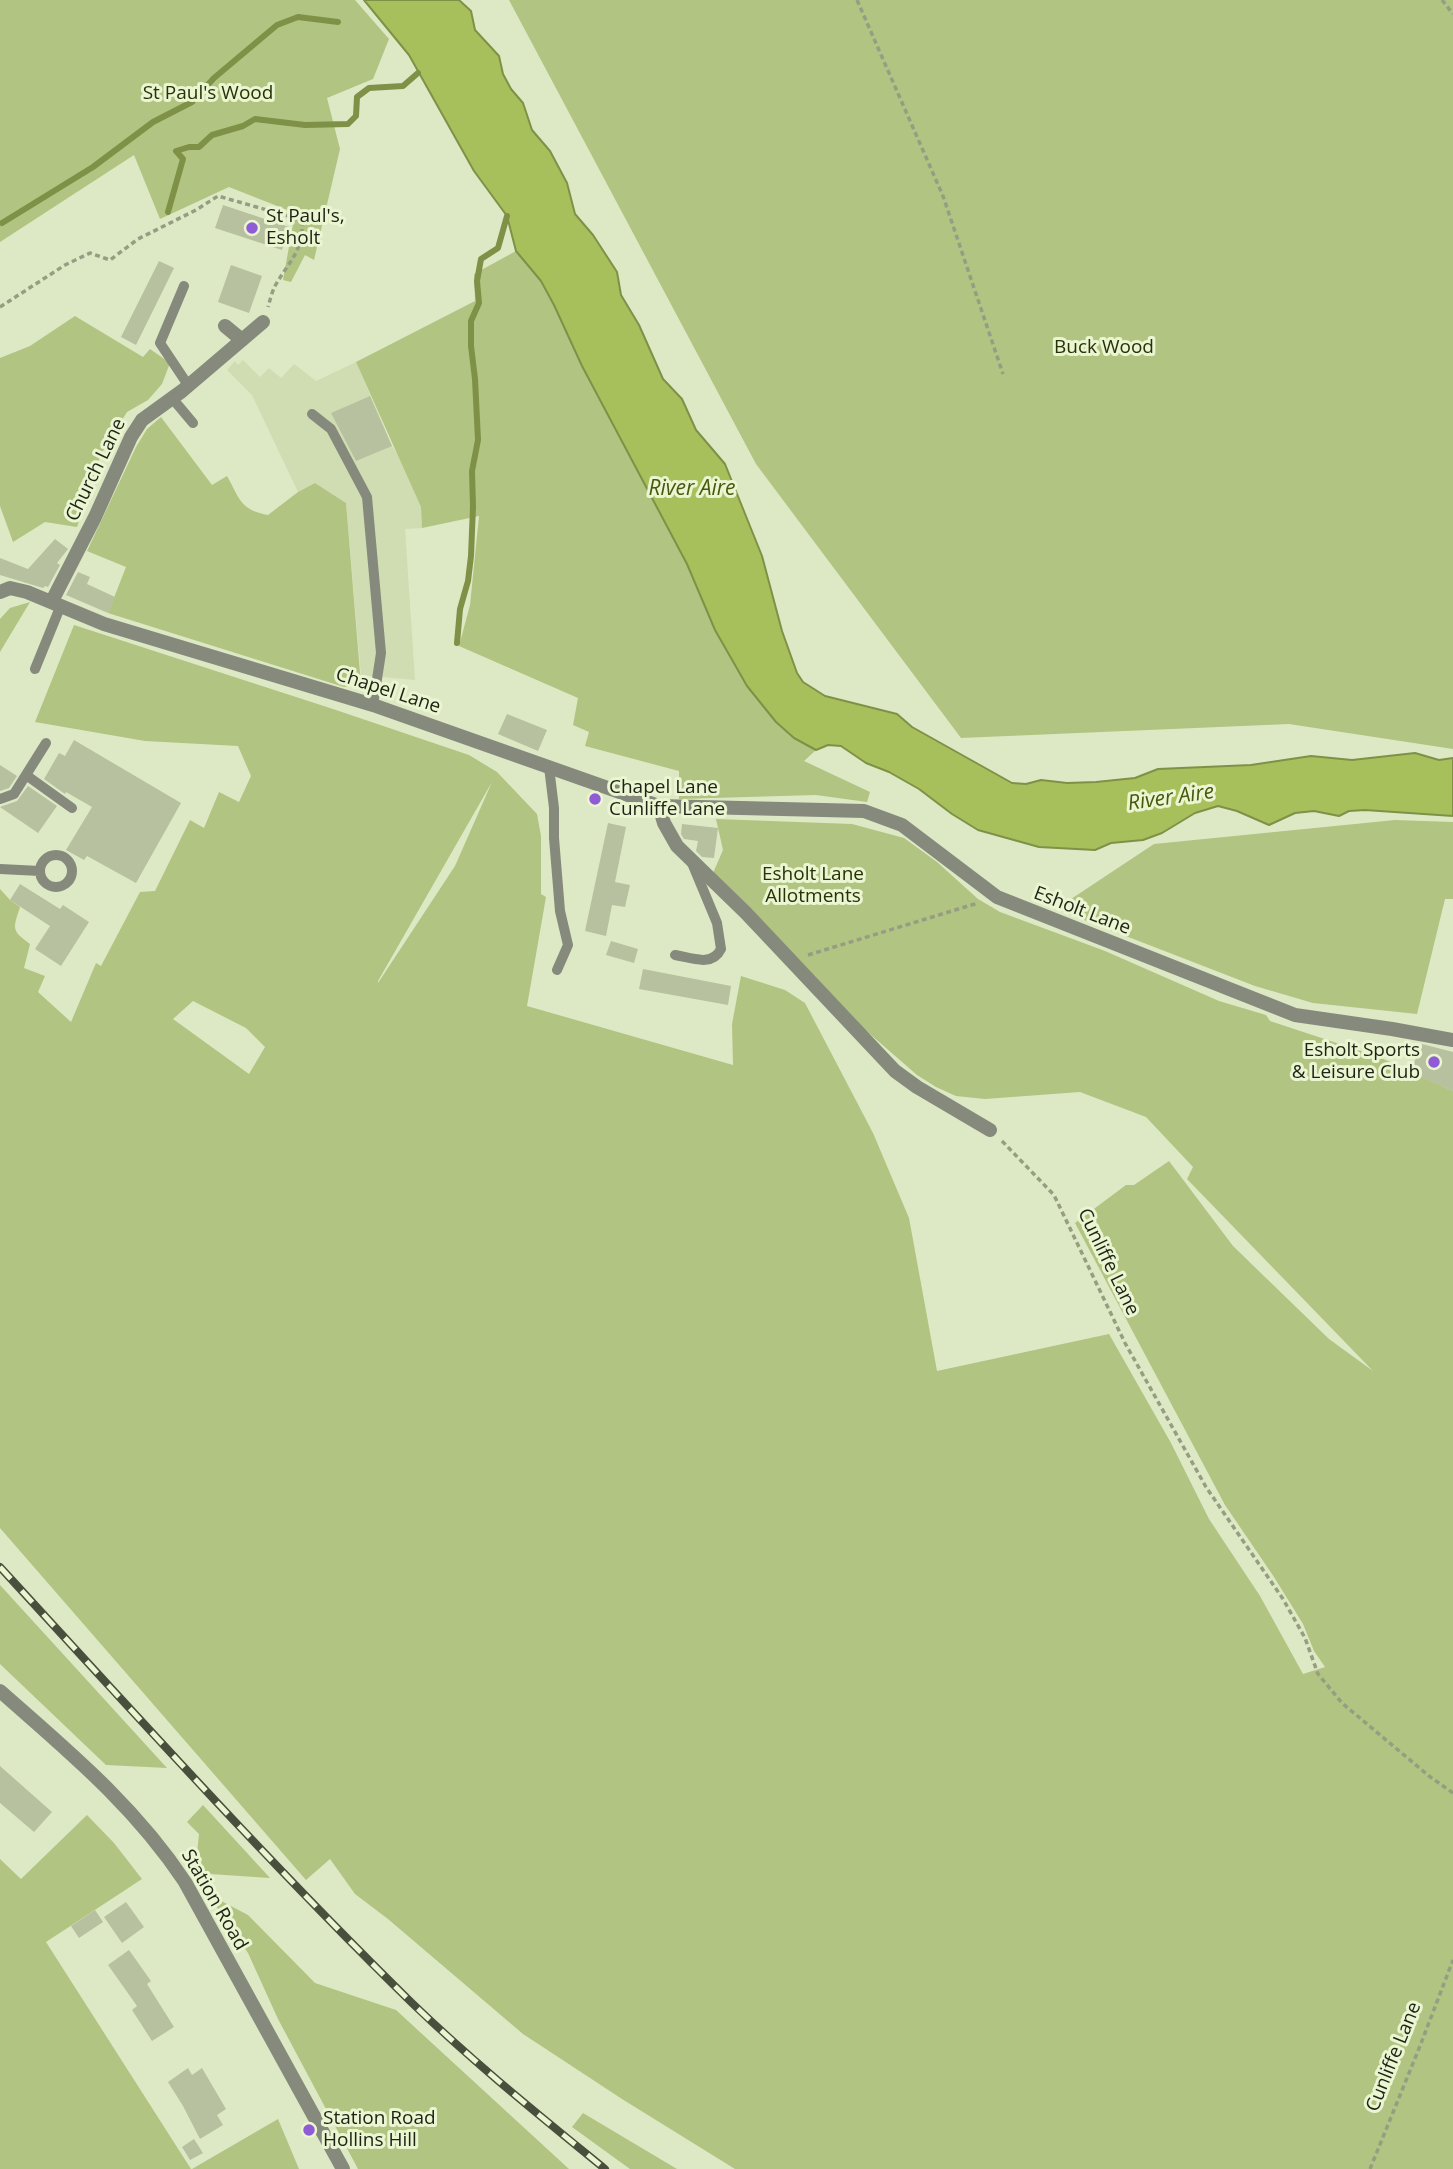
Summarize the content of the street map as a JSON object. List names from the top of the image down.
{
  "streets": {
    "street": [
      "Church Lane",
      "Chapel Lane",
      "Esholt Lane",
      "Station Road"
    ],
    "path": ["Cunliffe Lane"]
  },
  "crossings": [
    ["Church Lane", "Chapel Lane"],
    ["Chapel Lane", "Esholt Lane"]
  ],
  "water": ["River Aire"],
  "parks": ["St Paul's Wood", "Buck Wood", "Esholt Lane Allotments"],
  "places": [
    "St Paul's, Esholt",
    "Chapel Lane Cunliffe Lane",
    "Esholt Sports & Leisure Club",
    "Station Road Hollins Hill"
  ]
}
